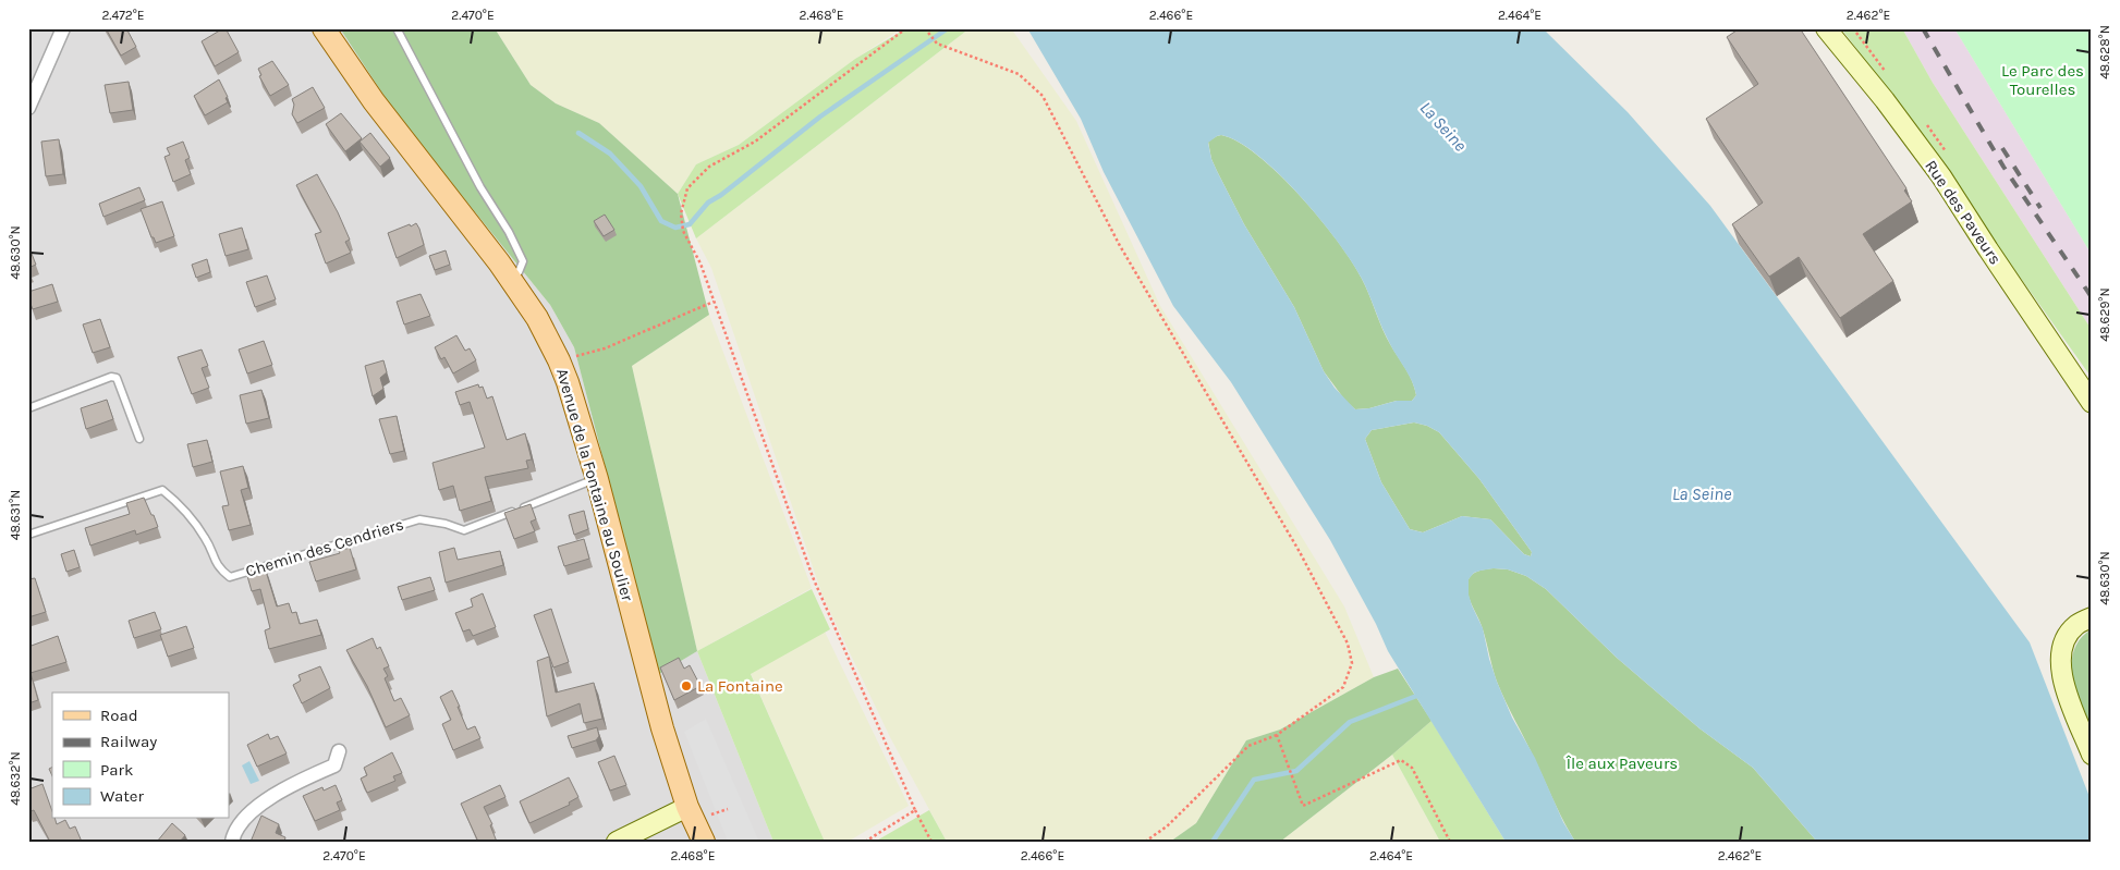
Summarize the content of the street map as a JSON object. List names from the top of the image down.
{
  "streets": {
    "main road": ["Avenue de la Fontaine au Soulier"],
    "street": ["Rue des Paveurs"],
    "lane": ["Chemin des Cendriers"]
  },
  "crossings": [
    ["Avenue de la Fontaine au Soulier", "Chemin des Cendriers"]
  ],
  "water": ["La Seine"],
  "parks": ["Le Parc des Tourelles", "Île aux Paveurs"],
  "places": ["La Fontaine"],
  "legend": [
    "Road",
    "Railway",
    "Park",
    "Water"
  ],
  "coordinates": [
    "2.472°E",
    "2.470°E",
    "2.468°E",
    "2.466°E",
    "2.464°E",
    "2.462°E",
    "48.628°N",
    "48.630°N",
    "48.629°N",
    "48.631°N",
    "48.632°N"
  ]
}
